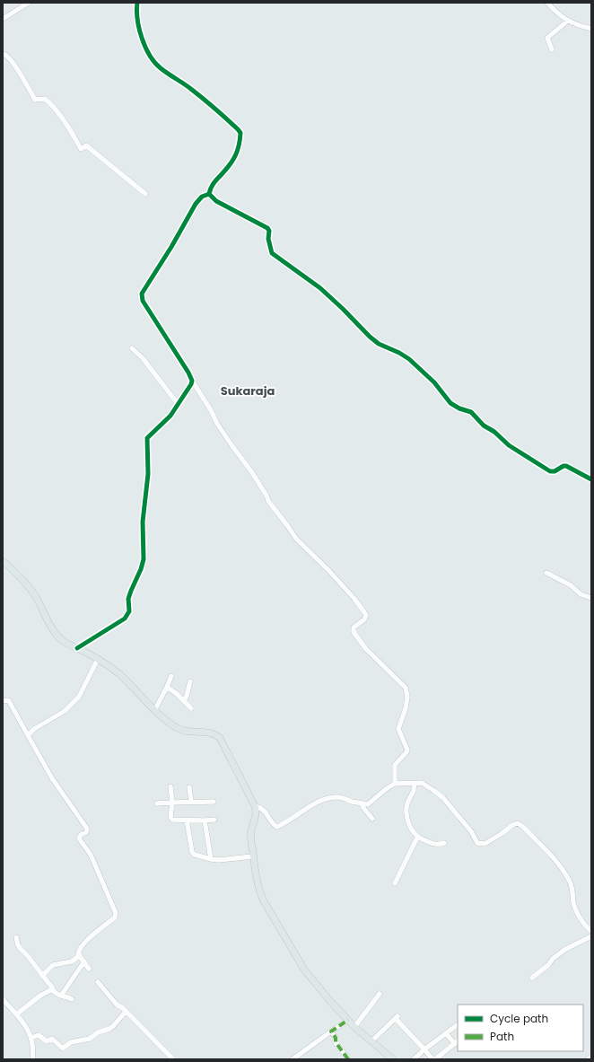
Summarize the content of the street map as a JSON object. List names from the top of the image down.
{
  "districts": ["Sukaraja"],
  "legend": ["Cycle path", "Path"]
}
